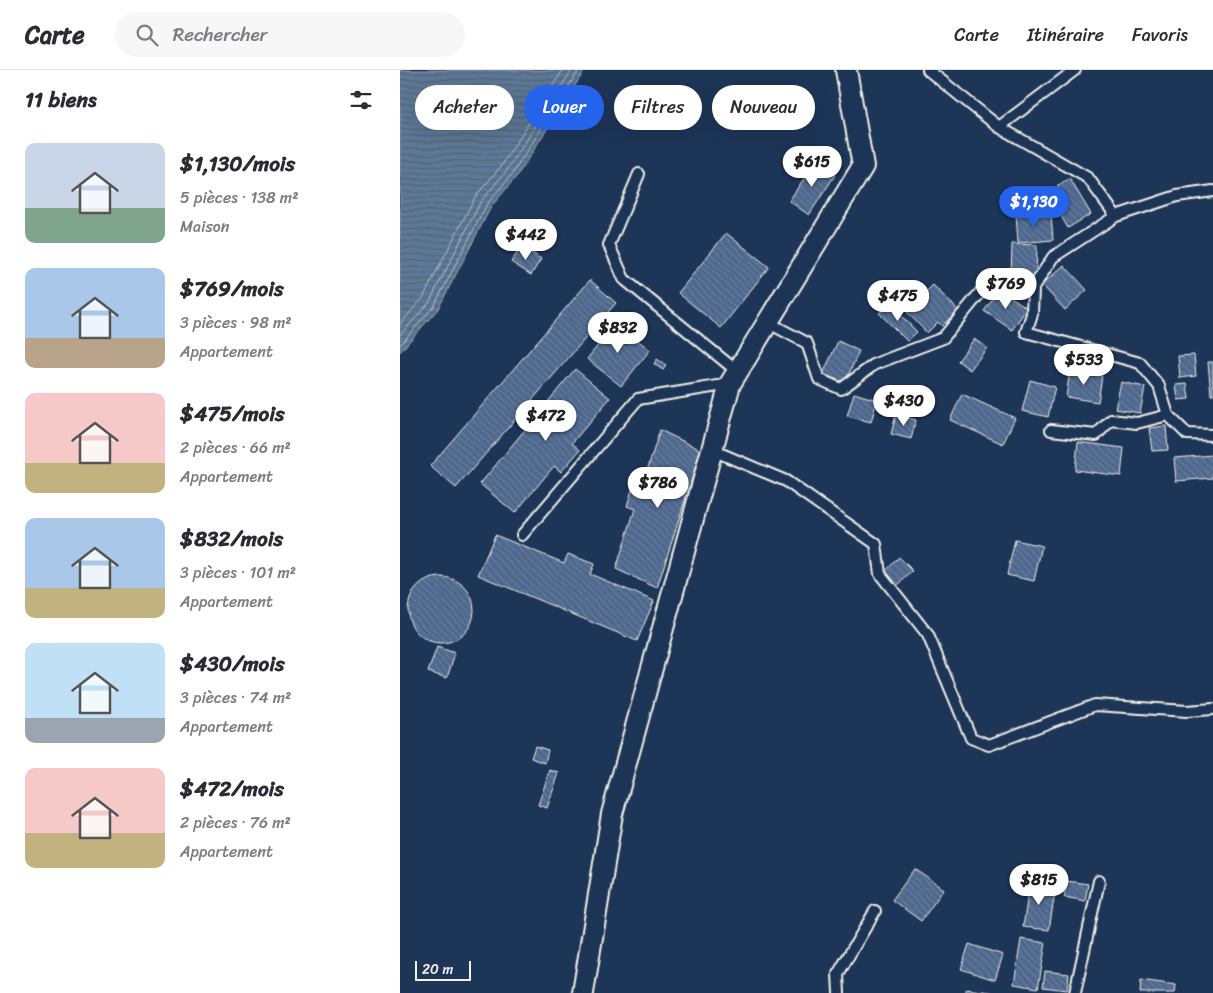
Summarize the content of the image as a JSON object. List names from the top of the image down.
{
  "scale_bar": "20 m",
  "page": {
    "header": "Carte",
    "search": "Rechercher",
    "nav": ["Carte", "Itinéraire", "Favoris"],
    "heading": "11 biens",
    "chip": [
      "Acheter",
      "Louer",
      "Filtres",
      "Nouveau"
    ],
    "list": [
      {
        "name": "$1,130/mois",
        "note": "5 pièces · 138 m² · Maison"
      },
      {
        "name": "$769/mois",
        "note": "3 pièces · 98 m² · Appartement"
      },
      {
        "name": "$475/mois",
        "note": "2 pièces · 66 m² · Appartement"
      },
      {
        "name": "$832/mois",
        "note": "3 pièces · 101 m² · Appartement"
      },
      {
        "name": "$430/mois",
        "note": "3 pièces · 74 m² · Appartement"
      },
      {
        "name": "$472/mois",
        "note": "2 pièces · 76 m² · Appartement"
      }
    ],
    "price": [
      "$615",
      "$1,130",
      "$442",
      "$769",
      "$475",
      "$832",
      "$533",
      "$430",
      "$472",
      "$786",
      "$815"
    ],
    "scale": "20 m"
  }
}
